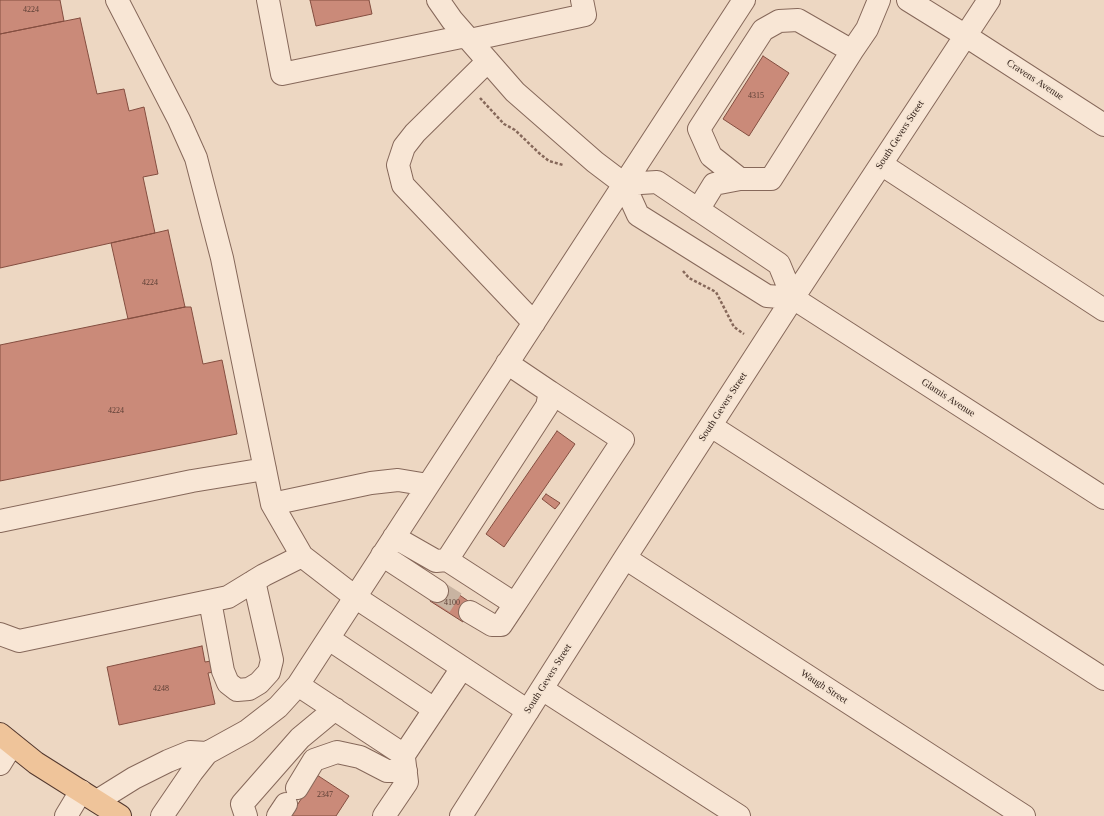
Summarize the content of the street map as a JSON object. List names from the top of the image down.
{
  "streets": {
    "street": [
      "Cravens Avenue",
      "South Gevers Street",
      "Glamis Avenue",
      "Waugh Street"
    ]
  },
  "crossings": [
    ["Cravens Avenue", "South Gevers Street"],
    ["South Gevers Street", "Glamis Avenue"],
    ["South Gevers Street", "Waugh Street"]
  ],
  "house_numbers": [
    "4224",
    "4315",
    "4224",
    "4224",
    "4100",
    "4248",
    "2347"
  ]
}
